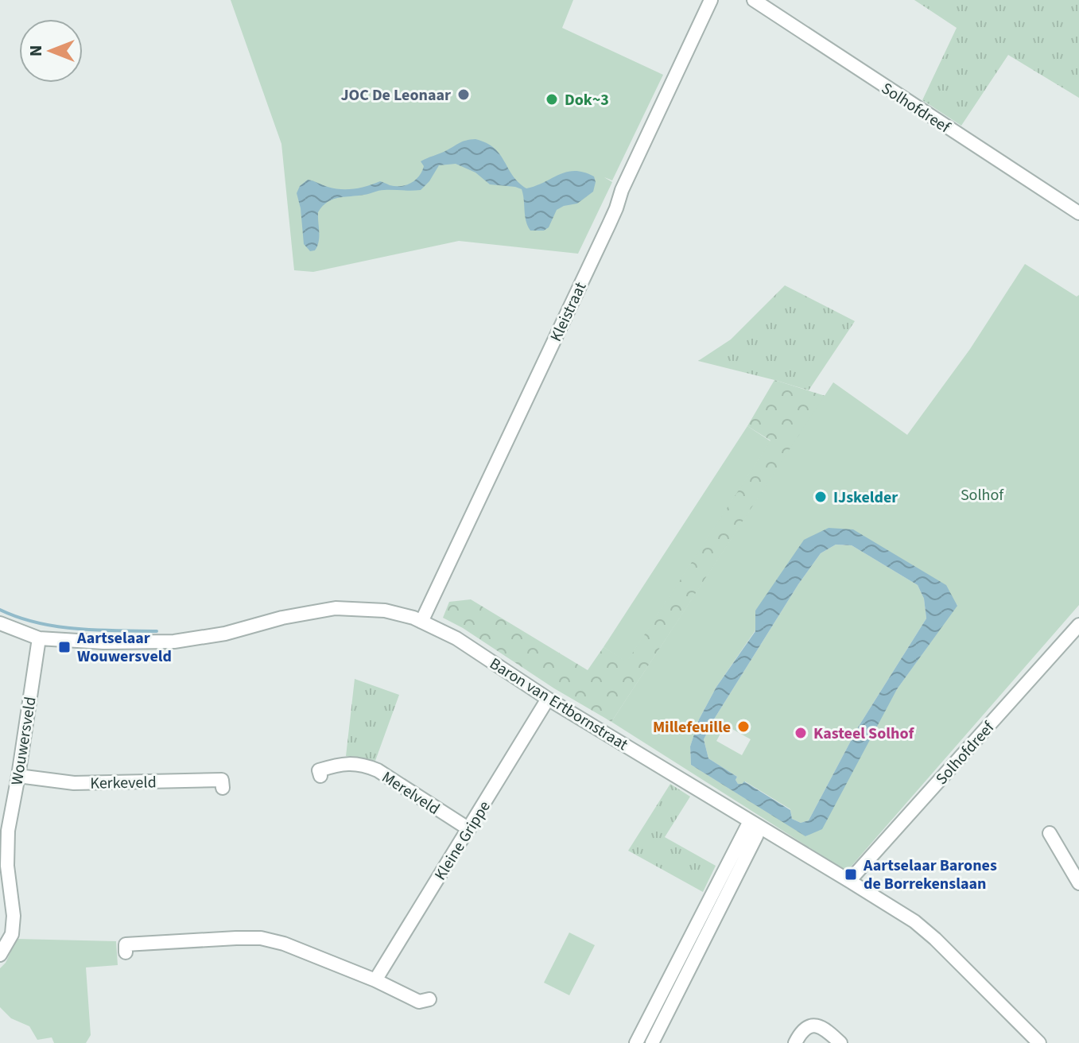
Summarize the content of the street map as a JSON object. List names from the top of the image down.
{
  "streets": {
    "street": [
      "Solhofdreef",
      "Kleistraat",
      "Baron van Ertbornstraat",
      "Wouwersveld",
      "Kerkeveld",
      "Merelveld",
      "Kleine Grippe"
    ]
  },
  "crossings": [
    ["Solhofdreef", "Baron van Ertbornstraat"],
    ["Kleistraat", "Baron van Ertbornstraat"],
    ["Baron van Ertbornstraat", "Wouwersveld"],
    ["Baron van Ertbornstraat", "Kleine Grippe"],
    ["Wouwersveld", "Kerkeveld"],
    ["Merelveld", "Kleine Grippe"]
  ],
  "parks": ["Solhof"],
  "places": {
    "other": [
      "JOC De Leonaar",
      "Dok~3",
      "IJskelder",
      "Millefeuille",
      "Kasteel Solhof"
    ],
    "transit": ["Aartselaar Wouwersveld", "Aartselaar Barones de Borrekenslaan"]
  },
  "north": "left"
}
